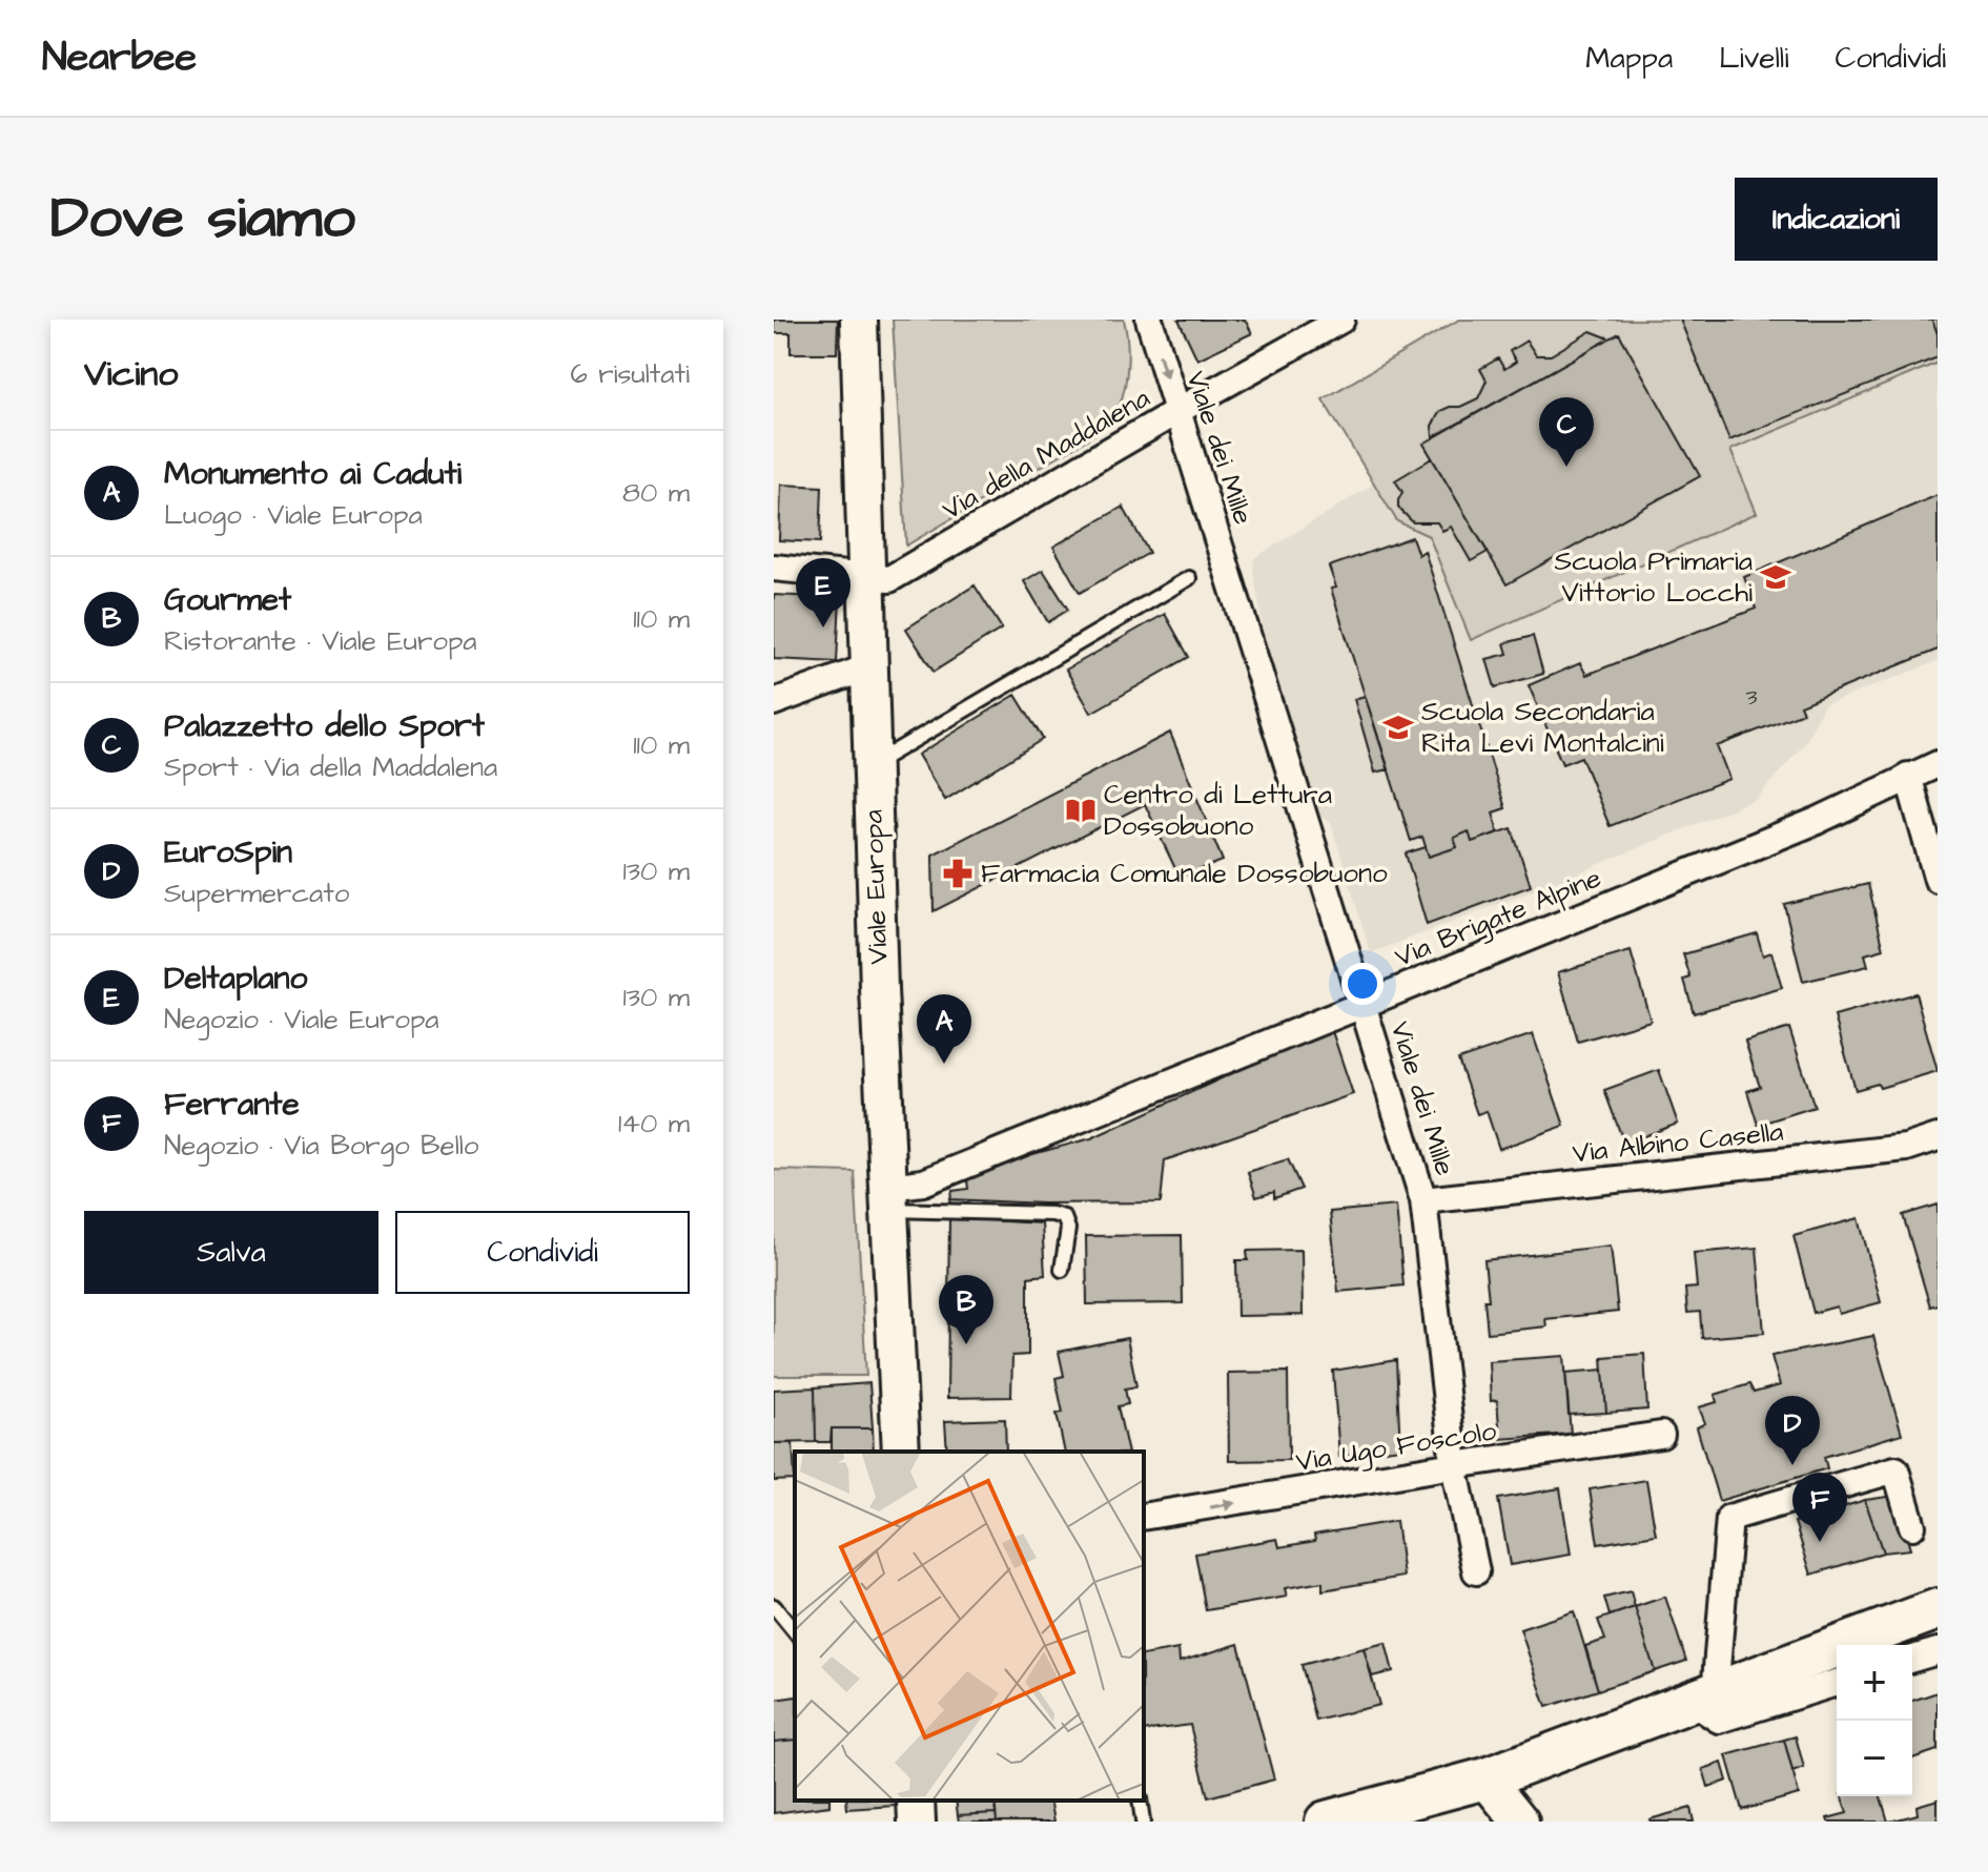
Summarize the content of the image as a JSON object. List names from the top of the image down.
{
  "streets": {
    "street": [
      "Viale dei Mille",
      "Via della Maddalena",
      "Viale Europa",
      "Via Brigate Alpine",
      "Via Albino Casella",
      "Via Ugo Foscolo"
    ]
  },
  "crossings": [
    ["Viale dei Mille", "Via della Maddalena"],
    ["Viale dei Mille", "Via Brigate Alpine"],
    ["Viale dei Mille", "Via Albino Casella"],
    ["Viale dei Mille", "Via Ugo Foscolo"],
    ["Via della Maddalena", "Viale Europa"],
    ["Viale Europa", "Via Brigate Alpine"]
  ],
  "one_way": ["Via Ugo Foscolo"],
  "places": {
    "school or university": ["Scuola Primaria Vittorio Locchi", "Scuola Secondaria Rita Levi Montalcini"],
    "library": ["Centro di Lettura Dossobuono"],
    "pharmacy": ["Farmacia Comunale Dossobuono"]
  },
  "house_numbers": ["3"],
  "page": {
    "header": "Nearbee",
    "nav": ["Mappa", "Livelli", "Condividi"],
    "title": "Dove siamo",
    "buttons": [
      "Indicazioni",
      ["Salva", "Condividi"]
    ],
    "heading": ["Vicino", "6 risultati"],
    "pins": [
      "C",
      "E",
      "A",
      "B",
      "D",
      "F"
    ],
    "list": [
      {
        "mark": "A",
        "name": "Monumento ai Caduti",
        "note": "Luogo · Viale Europa",
        "value": "80 m"
      },
      {
        "mark": "B",
        "name": "Gourmet",
        "note": "Ristorante · Viale Europa",
        "value": "110 m"
      },
      {
        "mark": "C",
        "name": "Palazzetto dello Sport",
        "note": "Sport · Via della Maddalena",
        "value": "110 m"
      },
      {
        "mark": "D",
        "name": "EuroSpin",
        "note": "Supermercato",
        "value": "130 m"
      },
      {
        "mark": "E",
        "name": "Deltaplano",
        "note": "Negozio · Viale Europa",
        "value": "130 m"
      },
      {
        "mark": "F",
        "name": "Ferrante",
        "note": "Negozio · Via Borgo Bello",
        "value": "140 m"
      }
    ],
    "map_buttons": ["+", "−"]
  }
}
